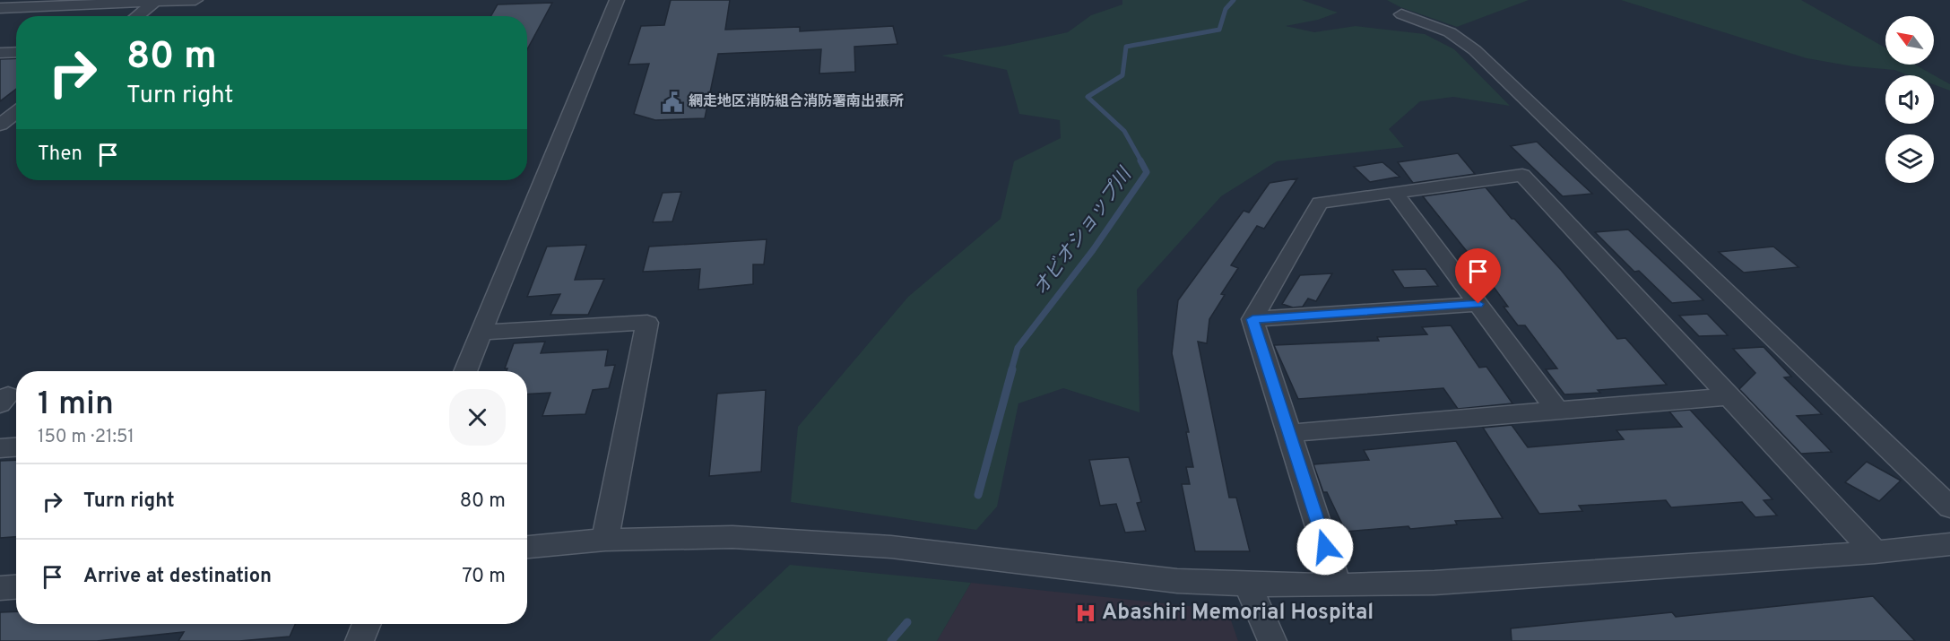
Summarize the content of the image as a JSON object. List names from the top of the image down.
{
  "water": ["オビオショップ川"],
  "places": {
    "public building": ["網走地区消防組合消防署南出張所"],
    "hospital": ["Abashiri Memorial Hospital"]
  },
  "north": "top left",
  "page": {
    "turn": ["80 m", "Turn right"],
    "then": "Then",
    "heading": ["1 min", "150 m · 21:51"],
    "list": [
      {
        "name": "Turn right",
        "value": "80 m"
      },
      {
        "name": "Arrive at destination",
        "value": "70 m"
      }
    ]
  }
}
